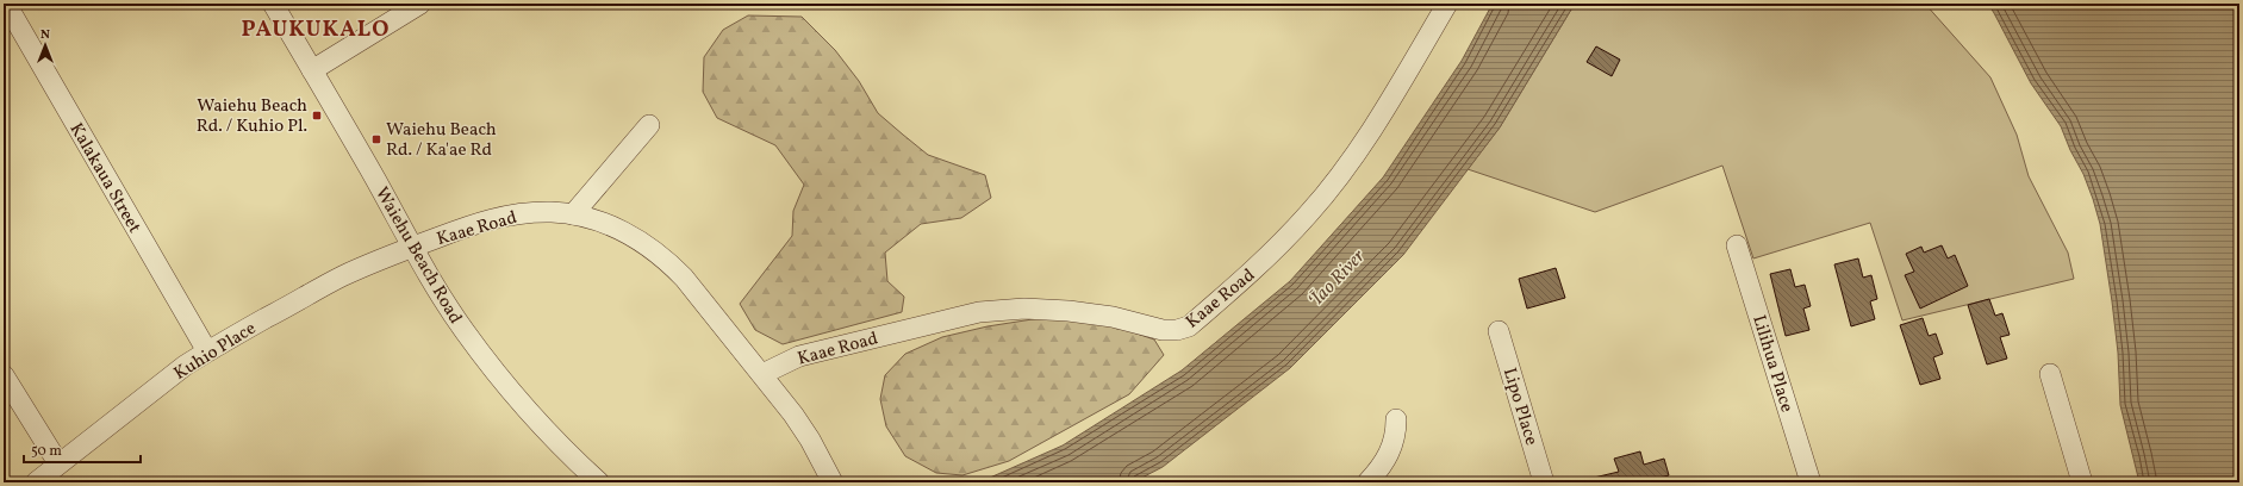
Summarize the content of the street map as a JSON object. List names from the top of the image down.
{
  "streets": {
    "street": [
      "Kalakaua Street",
      "Kaae Road",
      "Waiehu Beach Road",
      "Kuhio Place",
      "Lilihua Place",
      "Lipo Place"
    ]
  },
  "crossings": [
    ["Kalakaua Street", "Kuhio Place"],
    ["Kaae Road", "Waiehu Beach Road"],
    ["Kaae Road", "Kuhio Place"],
    ["Waiehu Beach Road", "Kuhio Place"]
  ],
  "districts": ["PAUKUKALO"],
  "water": ["ʻĪao River"],
  "places": {
    "transit": ["Waiehu Beach Rd. / Kuhio Pl.", "Waiehu Beach Rd. / Ka'ae Rd"]
  },
  "scale_bar": "50 m",
  "north": "top"
}
